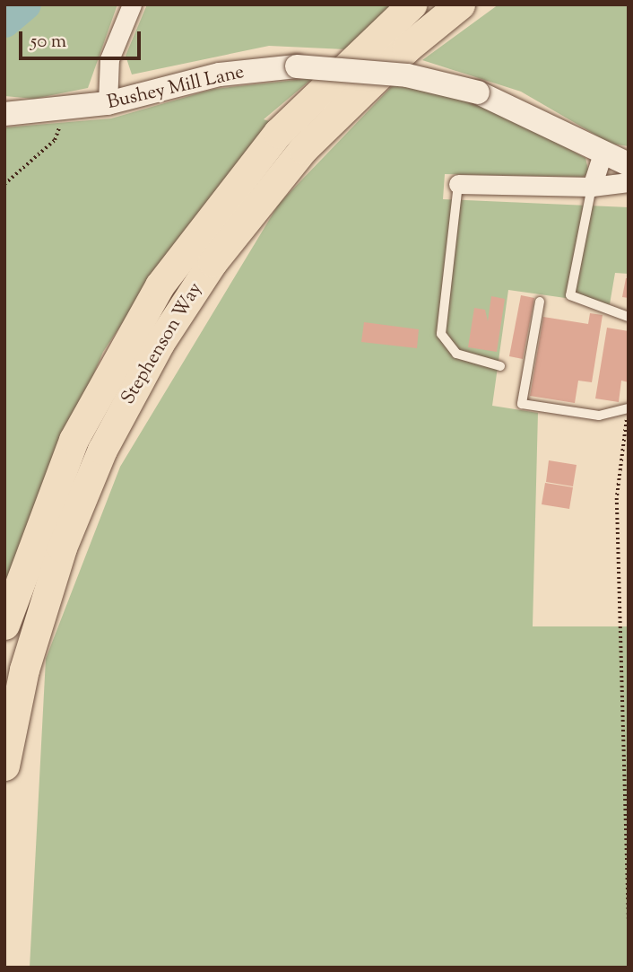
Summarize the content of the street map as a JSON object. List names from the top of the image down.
{
  "streets": {
    "main road": ["Stephenson Way"],
    "street": ["Bushey Mill Lane"]
  },
  "scale_bar": "50 m"
}
